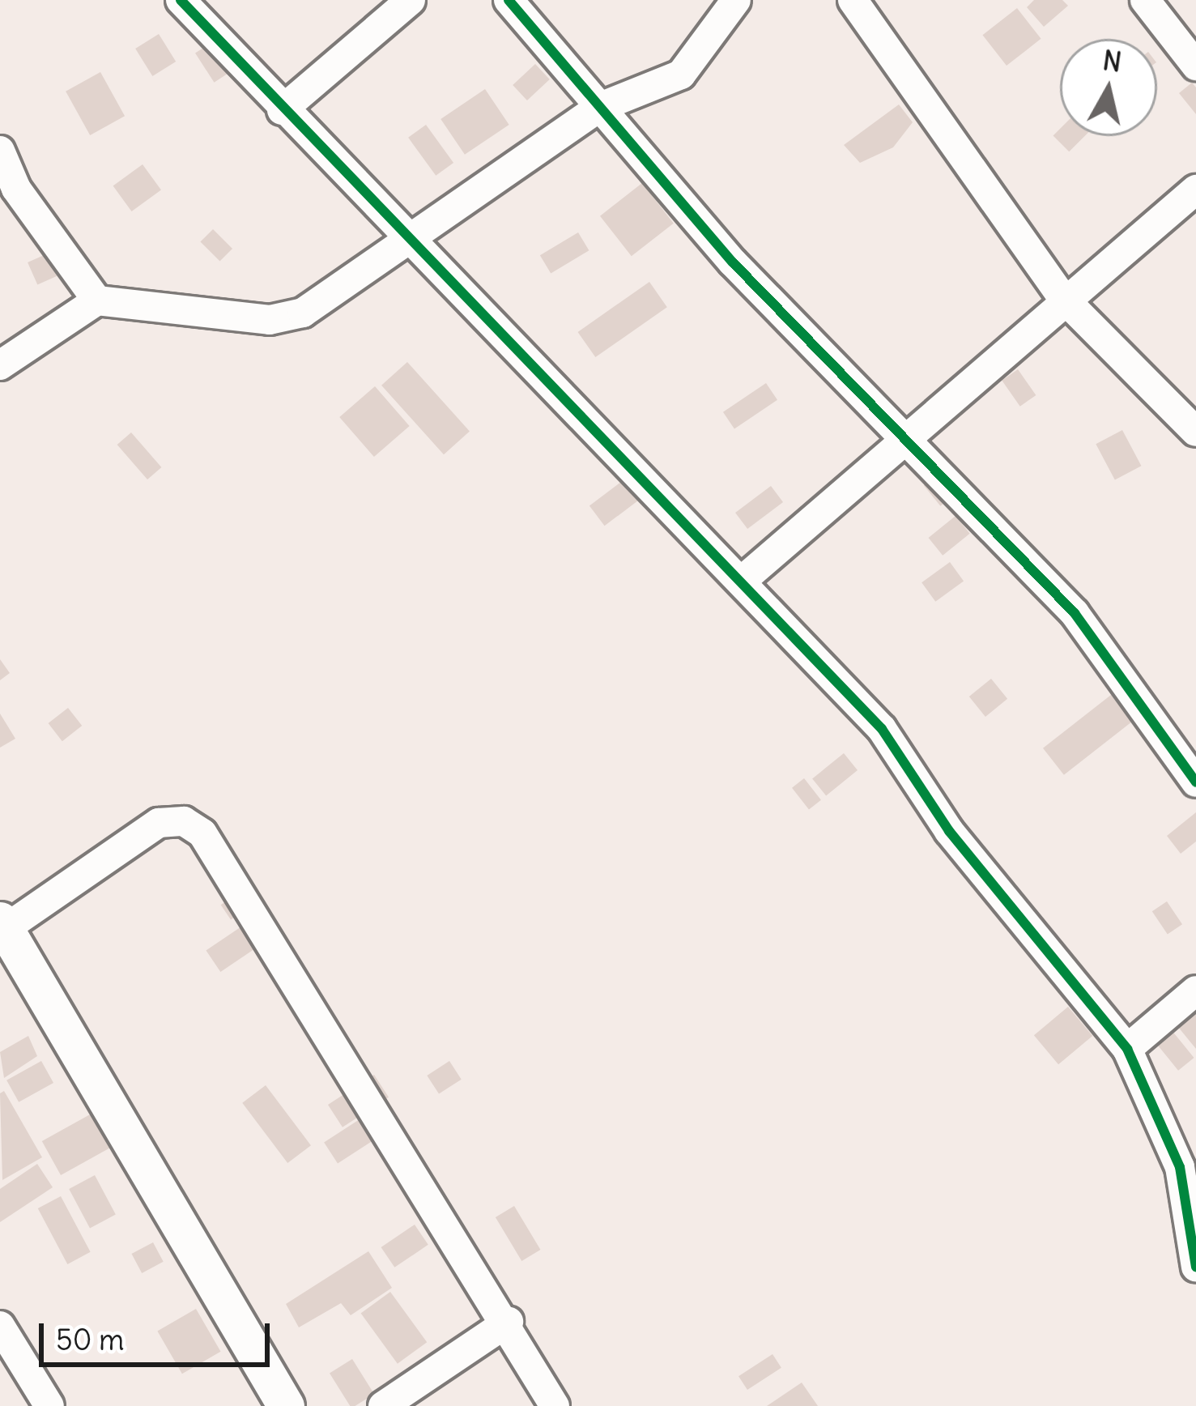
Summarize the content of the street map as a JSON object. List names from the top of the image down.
{
  "scale_bar": "50 m",
  "north": "top"
}
